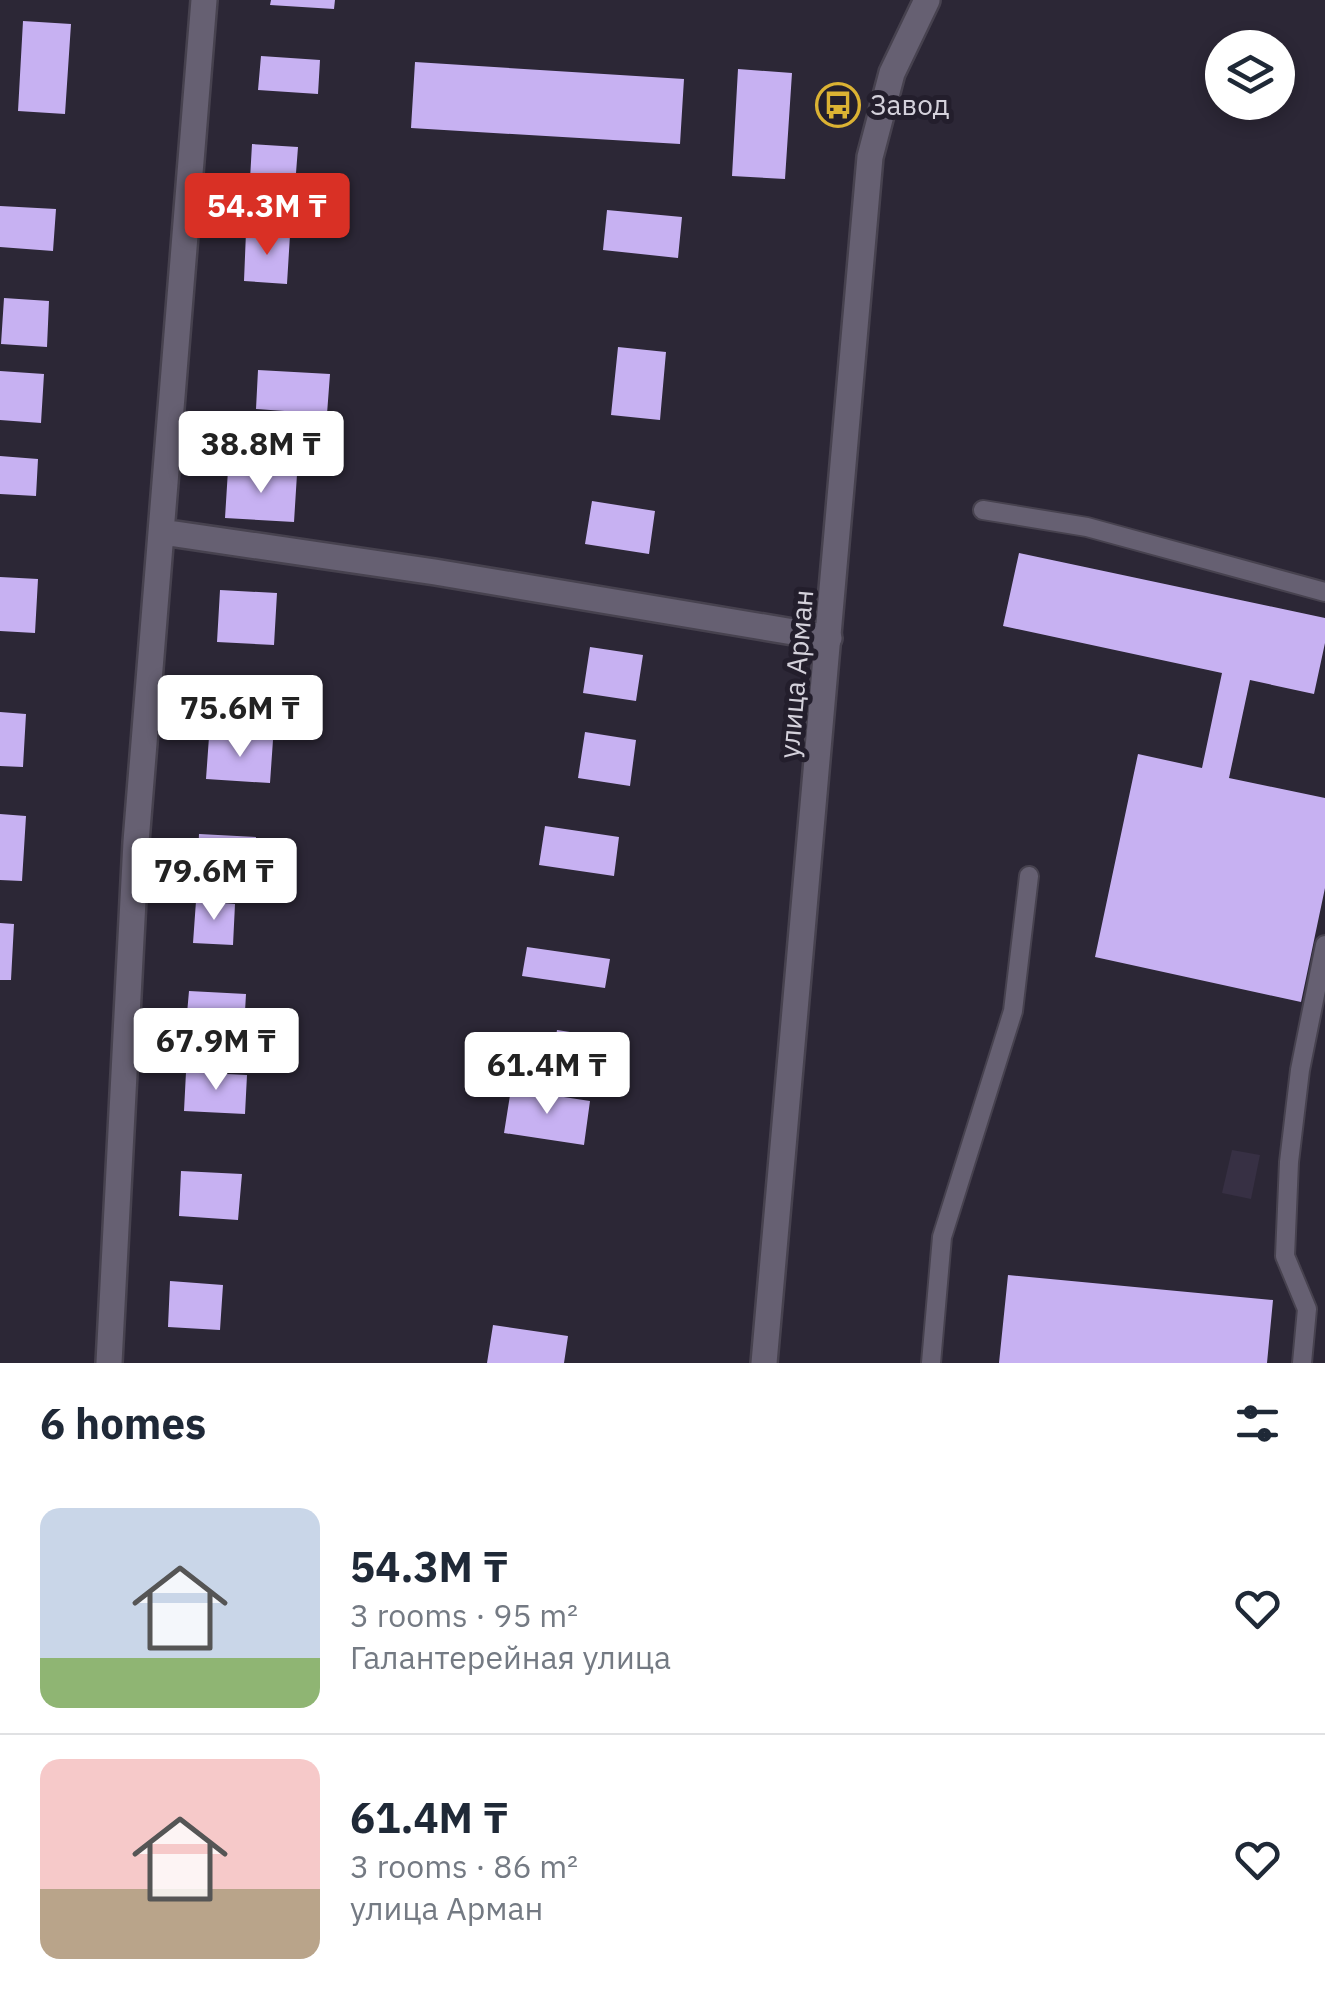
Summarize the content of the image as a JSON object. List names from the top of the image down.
{
  "streets": {
    "street": ["улица Арман"]
  },
  "places": {
    "bus stop": ["Завод"]
  },
  "page": {
    "price": [
      "54.3M ₸",
      "38.8M ₸",
      "75.6M ₸",
      "79.6M ₸",
      "67.9M ₸",
      "61.4M ₸"
    ],
    "heading": "6 homes",
    "list": [
      {
        "name": "54.3M ₸",
        "note": "3 rooms · 95 m² · Галантерейная улица"
      },
      {
        "name": "61.4M ₸",
        "note": "3 rooms · 86 m² · улица Арман"
      }
    ]
  }
}
